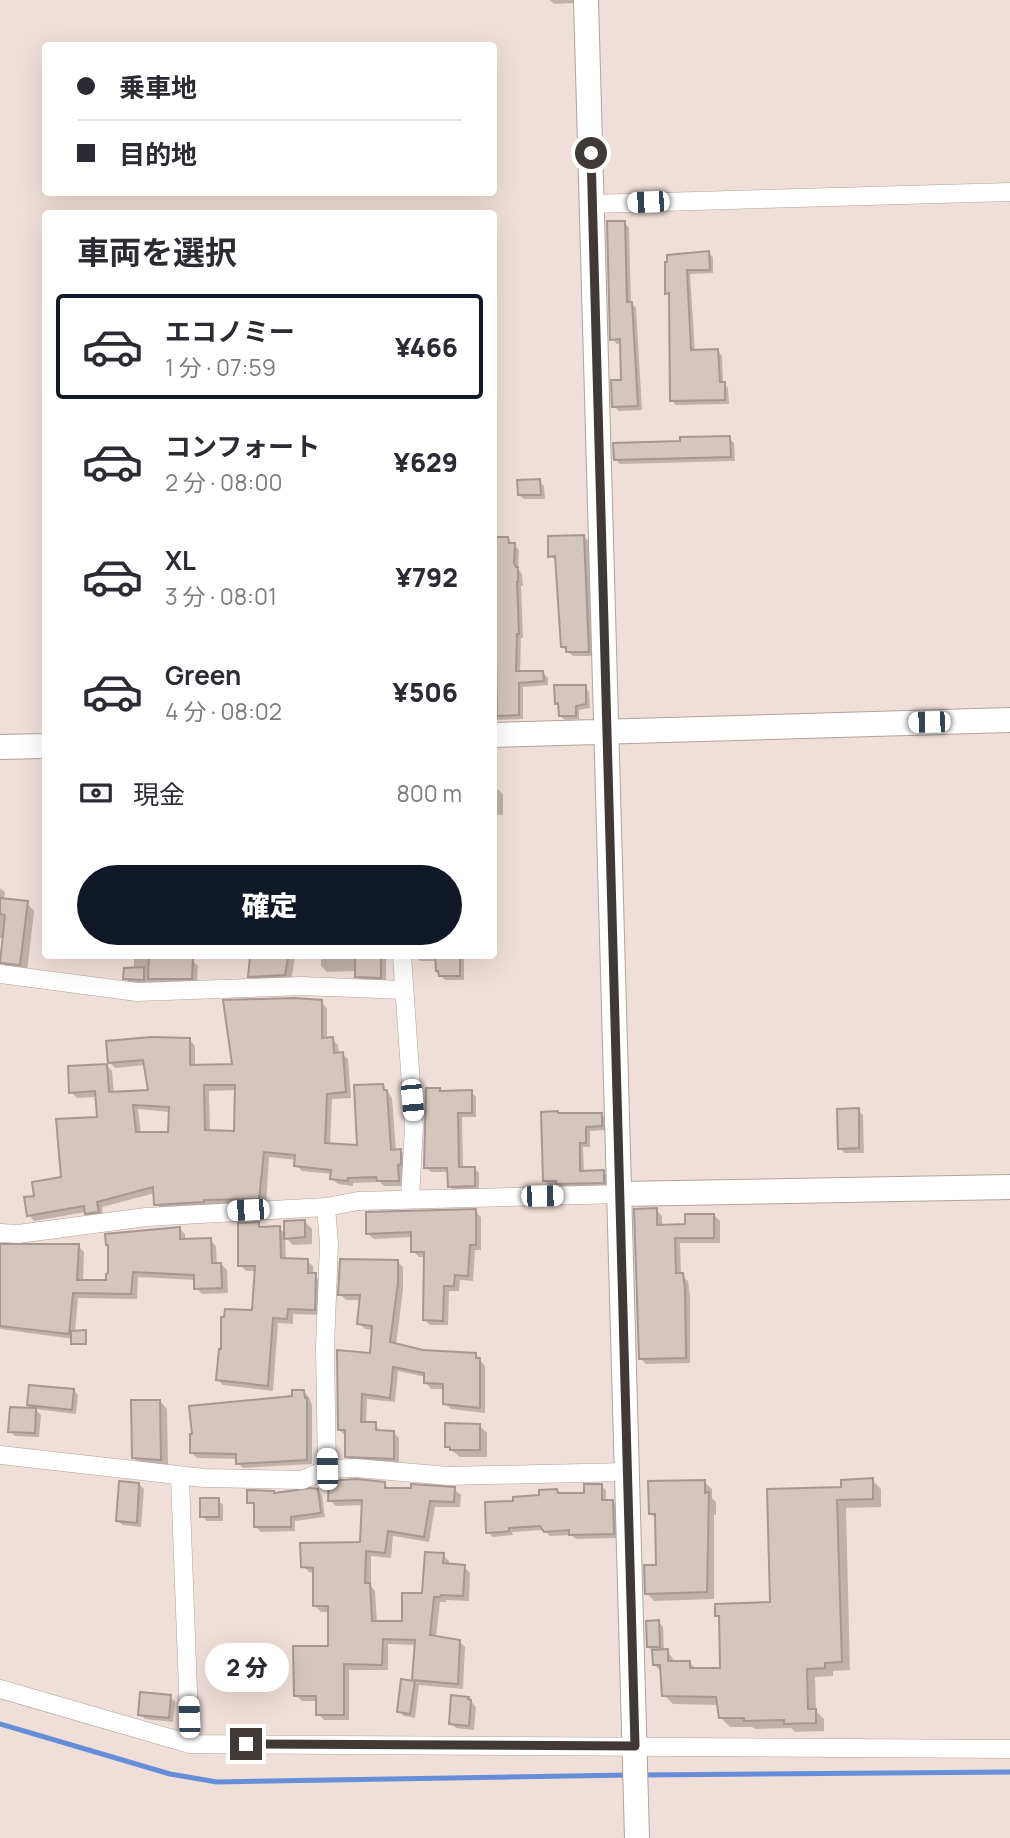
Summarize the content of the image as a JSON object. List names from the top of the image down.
{
  "page": {
    "banner": ["乗車地", "目的地"],
    "heading": "車両を選択",
    "list": [
      {
        "name": "エコノミー",
        "note": "1 分 · 07:59",
        "value": "¥466"
      },
      {
        "name": "コンフォート",
        "note": "2 分 · 08:00",
        "value": "¥629"
      },
      {
        "name": "XL",
        "note": "3 分 · 08:01",
        "value": "¥792"
      },
      {
        "name": "Green",
        "note": "4 分 · 08:02",
        "value": "¥506"
      }
    ],
    "pay": ["現金", "800 m"],
    "buttons": "確定",
    "bubble": "2 分"
  }
}
